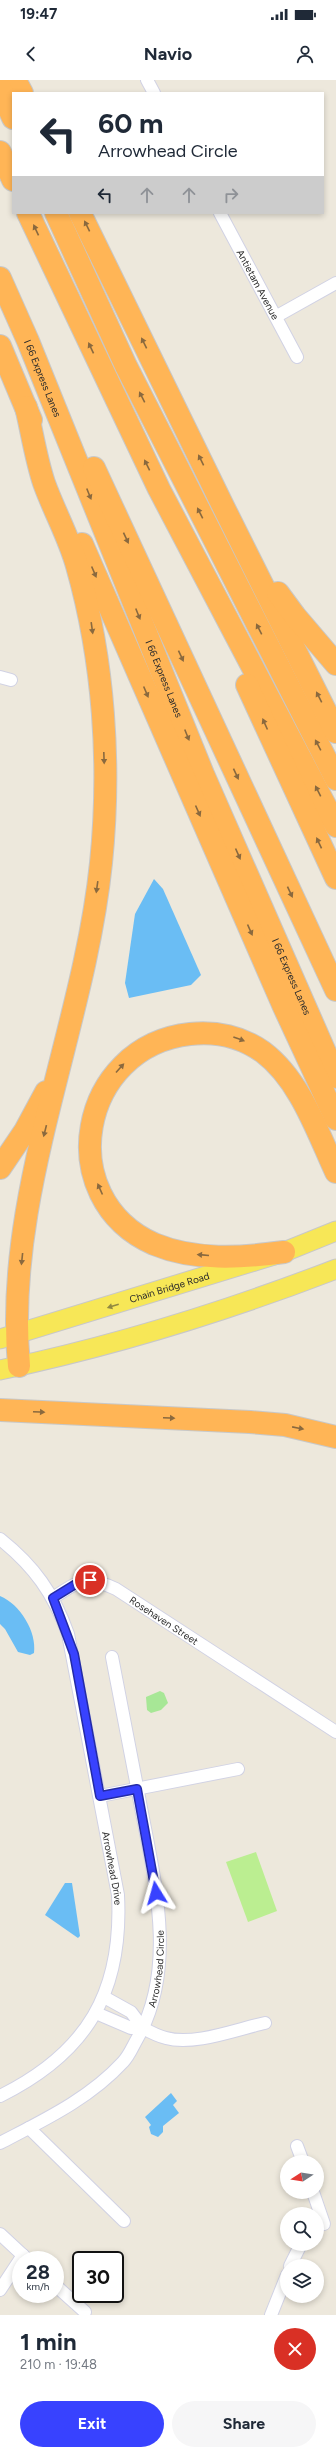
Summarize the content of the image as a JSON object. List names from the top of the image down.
{
  "streets": {
    "highway": ["I 66 Express Lanes"],
    "main road": ["Chain Bridge Road"],
    "street": [
      "Antietam Avenue",
      "Rosehaven Street",
      "Arrowhead Drive",
      "Arrowhead Circle"
    ]
  },
  "crossings": [
    ["Rosehaven Street", "Arrowhead Drive"],
    ["Arrowhead Drive", "Arrowhead Circle"]
  ],
  "north": "left",
  "page": {
    "status": "19:47",
    "header": "Navio",
    "turn": ["60 m", "Arrowhead Circle"],
    "speed": "28 km/h",
    "limit": "30",
    "heading": ["1 min", "210 m · 19:48"],
    "buttons": ["Exit", "Share"]
  }
}
